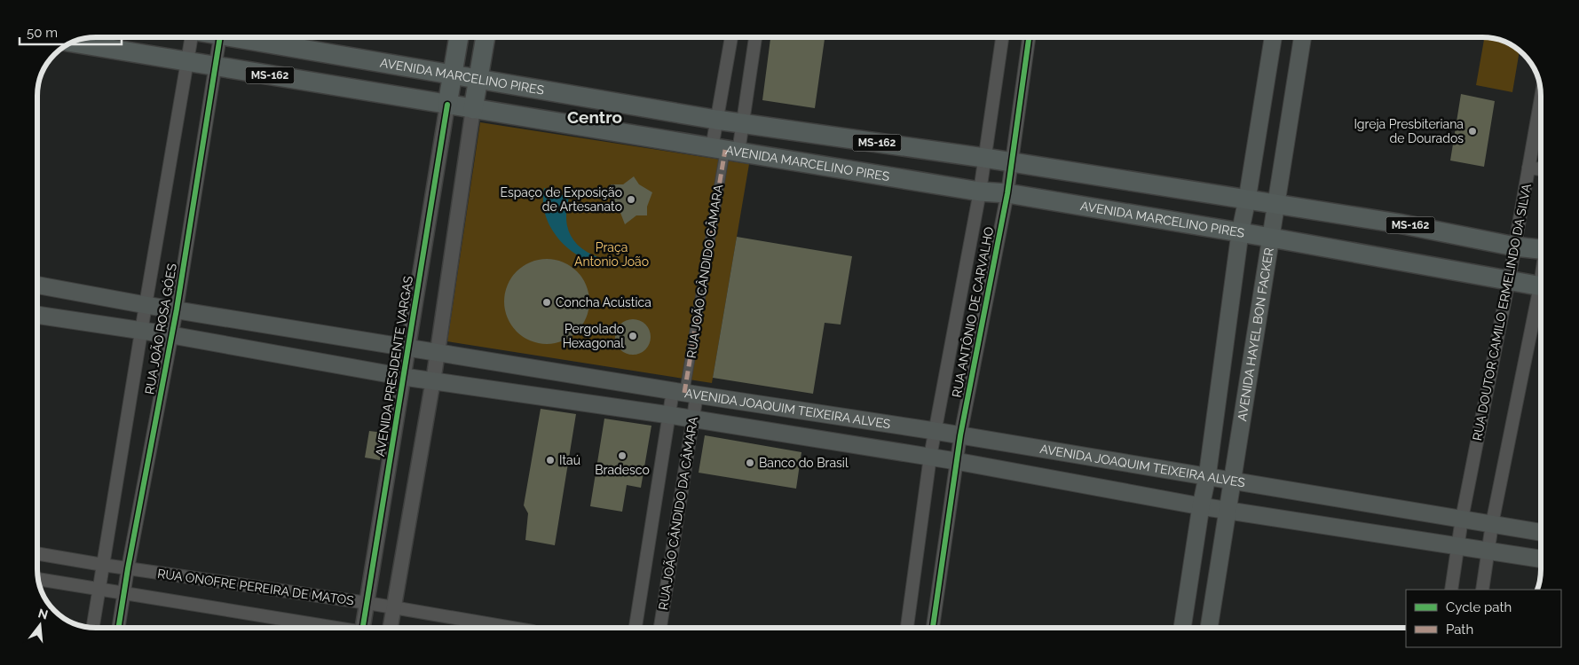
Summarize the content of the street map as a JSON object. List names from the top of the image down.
{
  "streets": {
    "main road": [
      "MS-162",
      "AVENIDA MARCELINO PIRES",
      "AVENIDA HAYEL BON FACKER",
      "AVENIDA PRESIDENTE VARGAS",
      "AVENIDA JOAQUIM TEIXEIRA ALVES"
    ],
    "street": [
      "RUA JOÃO CÂNDIDO CÂMARA",
      "RUA ANTÔNIO DE CARVALHO",
      "RUA DOUTOR CAMILO ERMELINDO DA SILVA",
      "RUA JOÃO ROSA GÓES",
      "RUA JOÃO CÂNDIDO DA CÂMARA",
      "RUA ONOFRE PEREIRA DE MATOS"
    ]
  },
  "crossings": [
    ["AVENIDA MARCELINO PIRES", "RUA JOÃO CÂNDIDO CÂMARA"],
    ["AVENIDA MARCELINO PIRES", "RUA ANTÔNIO DE CARVALHO"],
    ["AVENIDA MARCELINO PIRES", "RUA DOUTOR CAMILO ERMELINDO DA SILVA"],
    ["AVENIDA MARCELINO PIRES", "RUA JOÃO ROSA GÓES"],
    ["AVENIDA MARCELINO PIRES", "AVENIDA HAYEL BON FACKER"],
    ["AVENIDA MARCELINO PIRES", "AVENIDA PRESIDENTE VARGAS"],
    ["RUA JOÃO CÂNDIDO CÂMARA", "AVENIDA JOAQUIM TEIXEIRA ALVES"],
    ["RUA JOÃO CÂNDIDO CÂMARA", "RUA JOÃO CÂNDIDO DA CÂMARA"],
    ["RUA ANTÔNIO DE CARVALHO", "AVENIDA JOAQUIM TEIXEIRA ALVES"],
    ["RUA DOUTOR CAMILO ERMELINDO DA SILVA", "AVENIDA JOAQUIM TEIXEIRA ALVES"],
    ["RUA JOÃO ROSA GÓES", "AVENIDA JOAQUIM TEIXEIRA ALVES"],
    ["RUA JOÃO ROSA GÓES", "RUA ONOFRE PEREIRA DE MATOS"],
    ["AVENIDA HAYEL BON FACKER", "AVENIDA JOAQUIM TEIXEIRA ALVES"],
    ["AVENIDA PRESIDENTE VARGAS", "AVENIDA JOAQUIM TEIXEIRA ALVES"],
    ["AVENIDA PRESIDENTE VARGAS", "RUA ONOFRE PEREIRA DE MATOS"],
    ["AVENIDA JOAQUIM TEIXEIRA ALVES", "RUA JOÃO CÂNDIDO DA CÂMARA"]
  ],
  "districts": ["Centro"],
  "parks": ["Praça Antonio João"],
  "places": [
    "Igreja Presbiteriana de Dourados",
    "Espaço de Exposição de Artesanato",
    "Concha Acústica",
    "Pergolado Hexagonal",
    "Bradesco",
    "Itaú",
    "Banco do Brasil"
  ],
  "legend": ["Cycle path", "Path"],
  "scale_bar": "50 m",
  "north": "top"
}
